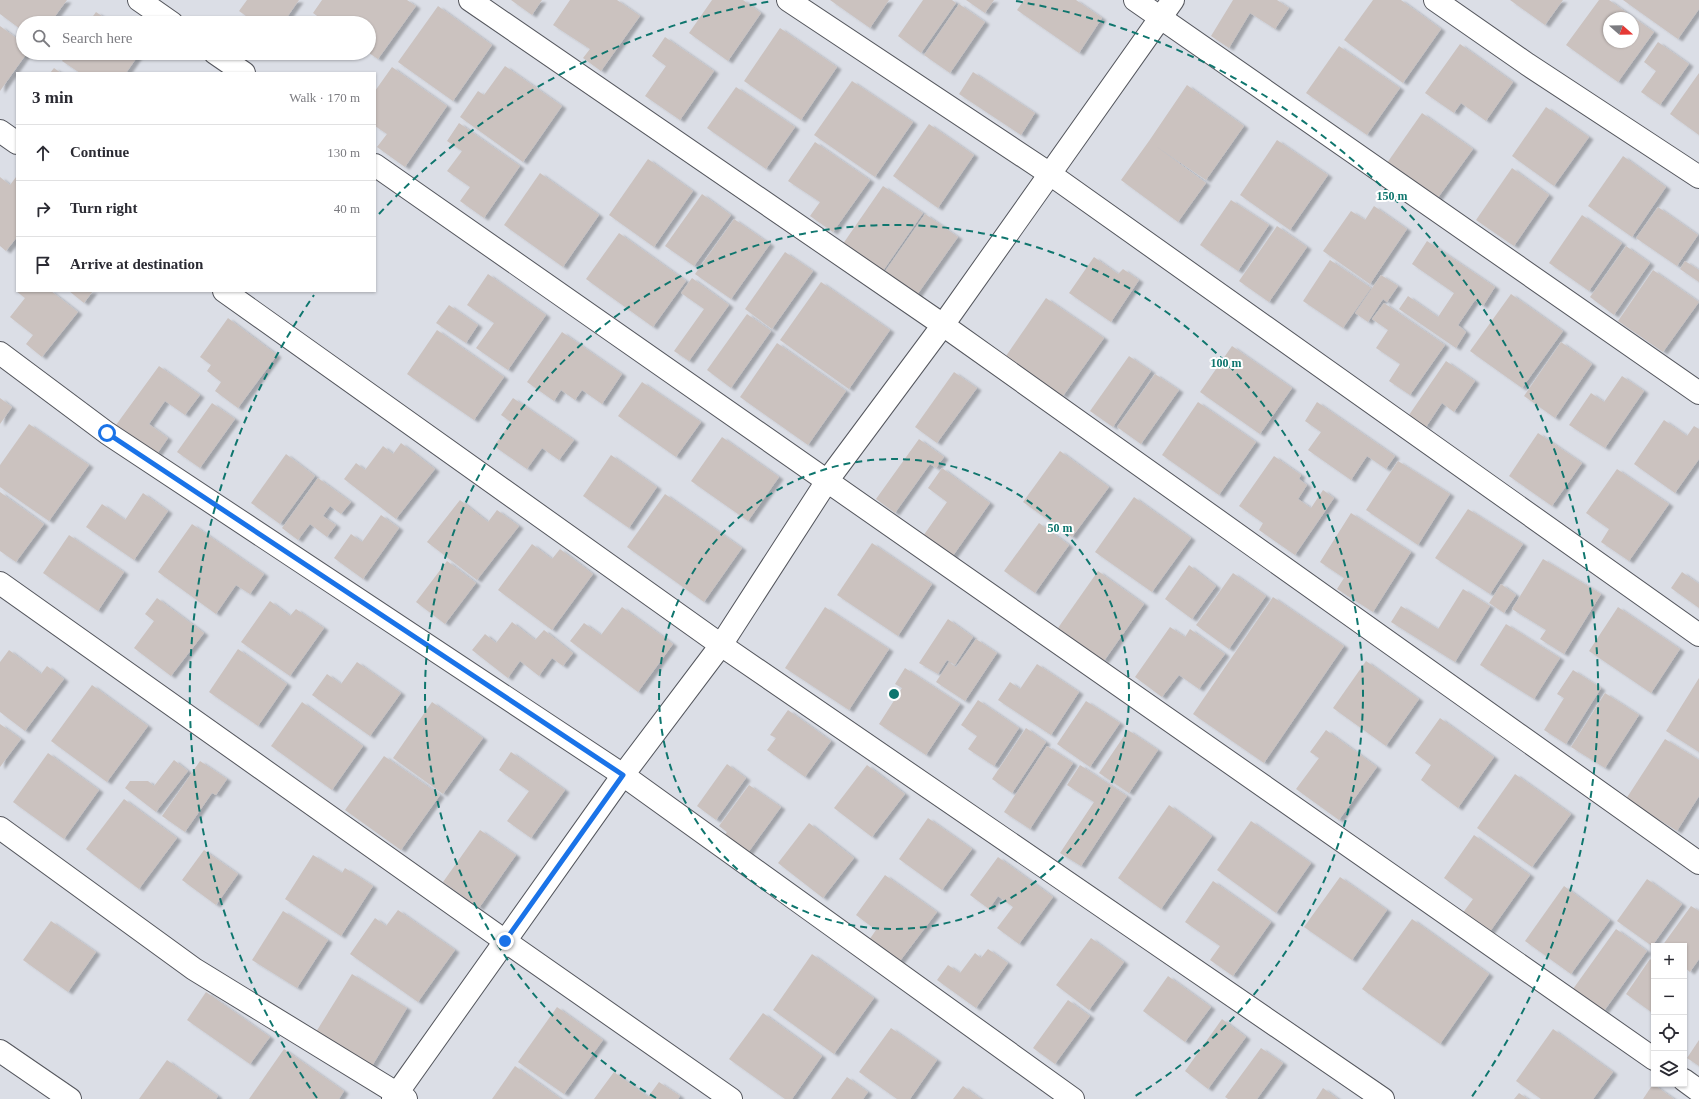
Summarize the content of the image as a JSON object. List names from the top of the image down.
{
  "north": "right",
  "page": {
    "search": "Search here",
    "heading": ["3 min", "Walk · 170 m"],
    "list": [
      ["Continue", "130 m"],
      ["Turn right", "40 m"],
      "Arrive at destination"
    ],
    "map_buttons": ["+", "−"]
  },
  "rings": ["150 m", "100 m", "50 m"]
}
